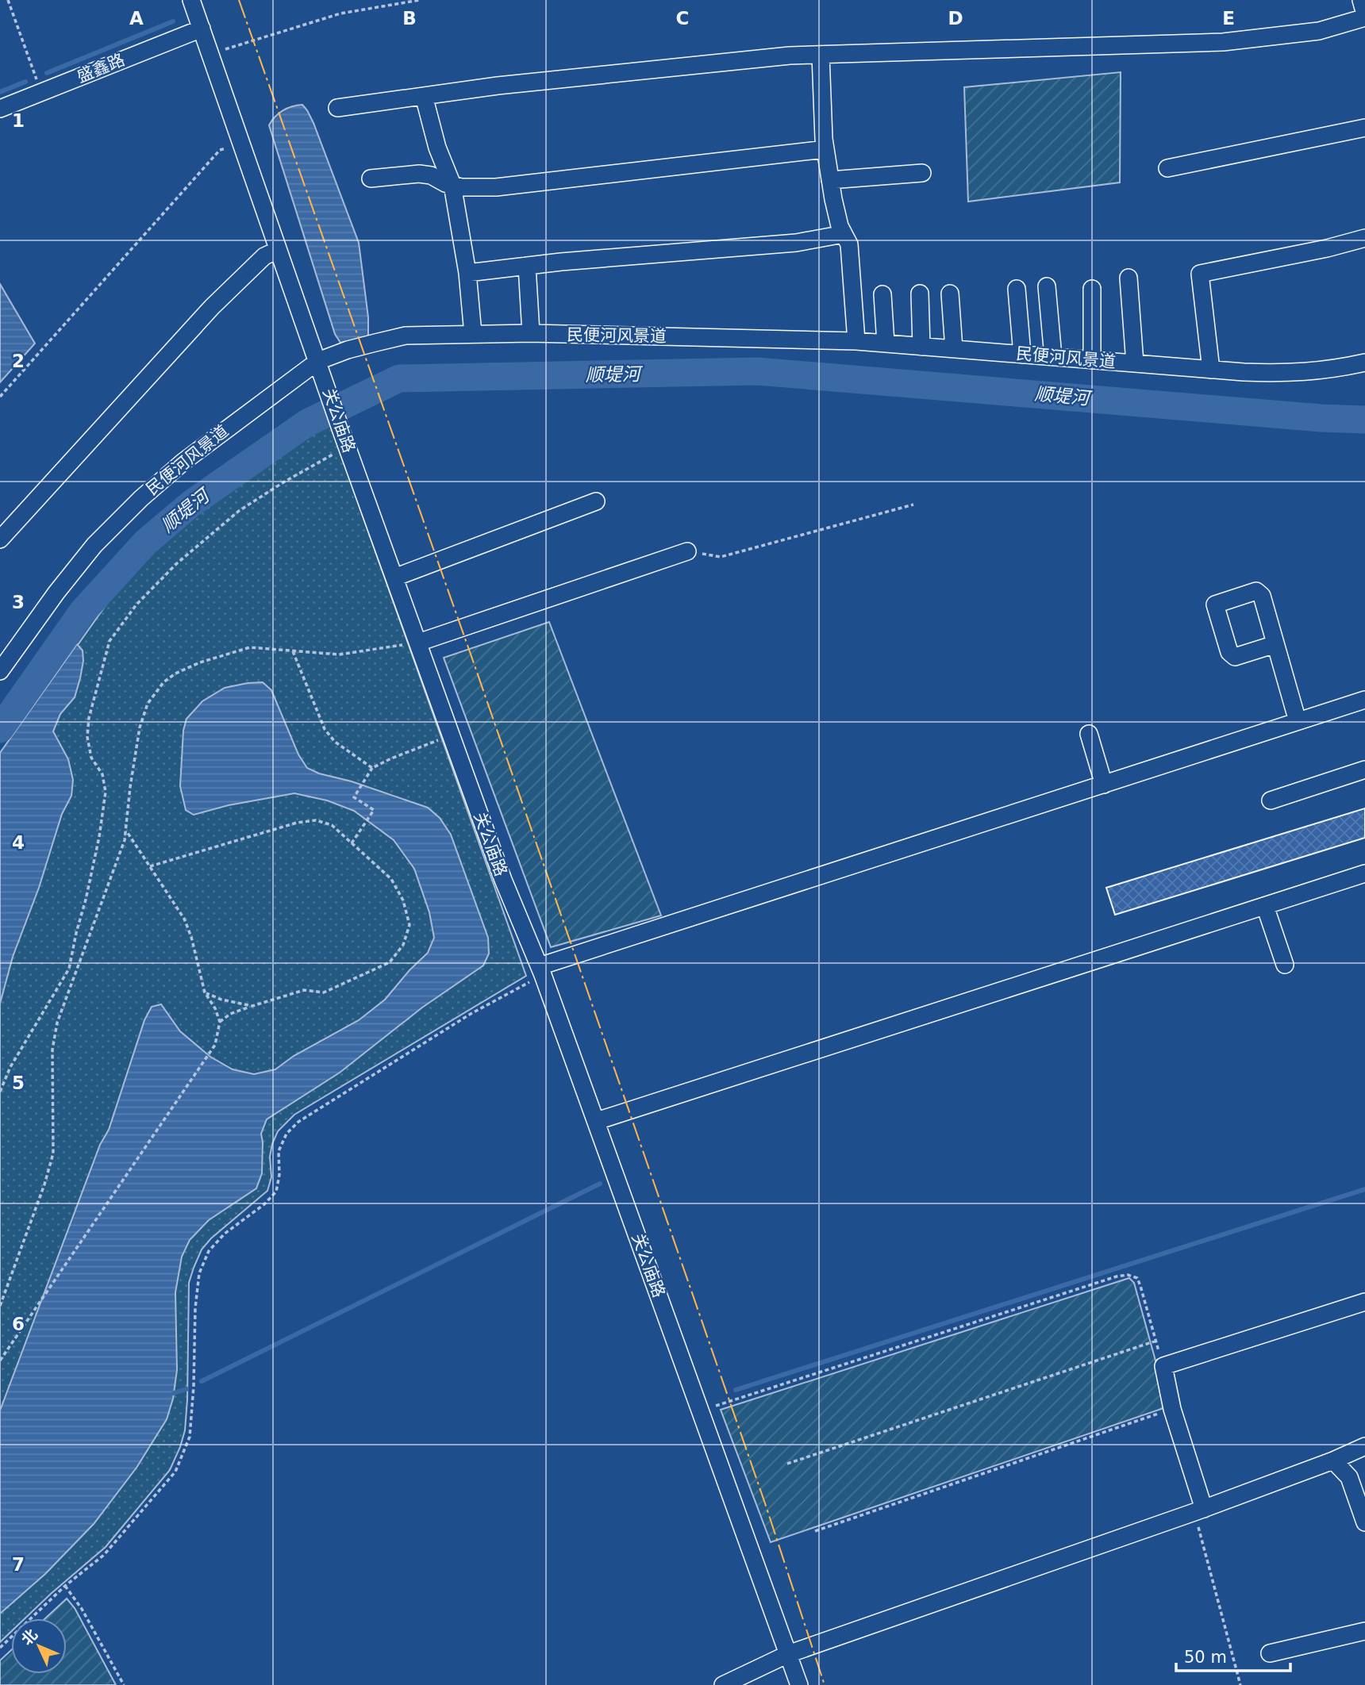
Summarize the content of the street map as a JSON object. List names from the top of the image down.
{
  "streets": {
    "street": ["盛鑫路", "民便河风景道", "关公庙路"]
  },
  "crossings": [
    ["盛鑫路", "关公庙路"],
    ["民便河风景道", "关公庙路"]
  ],
  "water": ["顺堤河"],
  "scale_bar": "50 m",
  "north": "top left",
  "grid": {
    "columns": [
      "A",
      "B",
      "C",
      "D",
      "E"
    ],
    "rows": [
      "1",
      "2",
      "3",
      "4",
      "5",
      "6",
      "7"
    ]
  }
}
